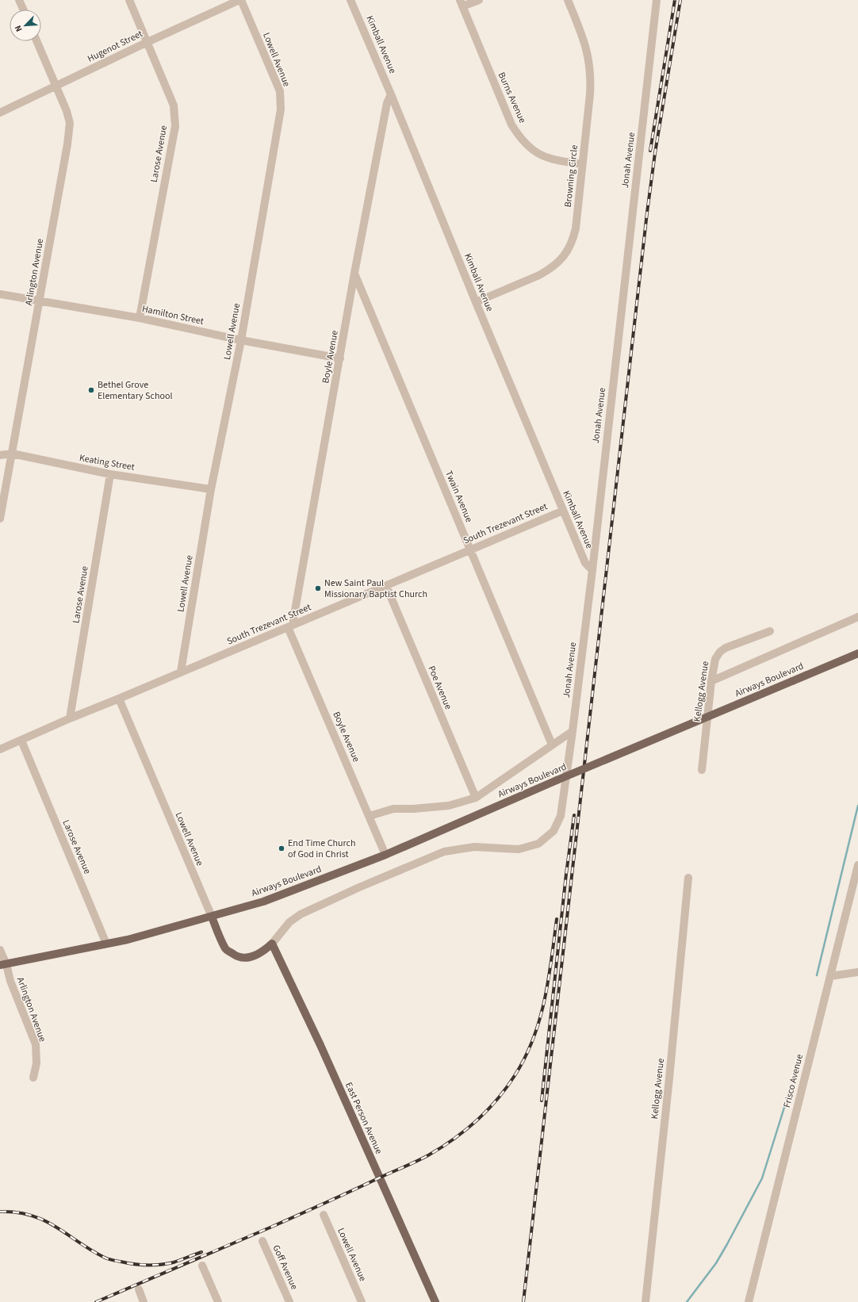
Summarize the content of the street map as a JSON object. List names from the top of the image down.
{
  "streets": {
    "main road": ["Airways Boulevard", "East Person Avenue"],
    "street": [
      "Kimball Avenue",
      "Hugenot Street",
      "Lowell Avenue",
      "Burns Avenue",
      "Larose Avenue",
      "Jonah Avenue",
      "Browning Circle",
      "Arlington Avenue",
      "Hamilton Street",
      "Boyle Avenue",
      "Keating Street",
      "Twain Avenue",
      "South Trezevant Street",
      "Poe Avenue",
      "Kellogg Avenue",
      "Frisco Avenue",
      "Goff Avenue"
    ]
  },
  "crossings": [
    ["Kimball Avenue", "Jonah Avenue"],
    ["Kimball Avenue", "Browning Circle"],
    ["Kimball Avenue", "Boyle Avenue"],
    ["Kimball Avenue", "South Trezevant Street"],
    ["Hugenot Street", "Lowell Avenue"],
    ["Hugenot Street", "Larose Avenue"],
    ["Hugenot Street", "Arlington Avenue"],
    ["Lowell Avenue", "Hamilton Street"],
    ["Lowell Avenue", "Keating Street"],
    ["Lowell Avenue", "South Trezevant Street"],
    ["Lowell Avenue", "Airways Boulevard"],
    ["Burns Avenue", "Browning Circle"],
    ["Larose Avenue", "Hamilton Street"],
    ["Larose Avenue", "Keating Street"],
    ["Larose Avenue", "South Trezevant Street"],
    ["Larose Avenue", "Airways Boulevard"],
    ["Jonah Avenue", "Airways Boulevard"],
    ["Jonah Avenue", "East Person Avenue"],
    ["Arlington Avenue", "Hamilton Street"],
    ["Arlington Avenue", "Keating Street"],
    ["Arlington Avenue", "Airways Boulevard"],
    ["Hamilton Street", "Boyle Avenue"],
    ["Boyle Avenue", "Twain Avenue"],
    ["Boyle Avenue", "South Trezevant Street"],
    ["Boyle Avenue", "Airways Boulevard"],
    ["Twain Avenue", "South Trezevant Street"],
    ["Twain Avenue", "Airways Boulevard"],
    ["South Trezevant Street", "Poe Avenue"],
    ["Airways Boulevard", "Poe Avenue"]
  ],
  "places": ["Bethel Grove Elementary School", "New Saint Paul Missionary Baptist Church", "End Time Church of God in Christ"],
  "north": "bottom left"
}
